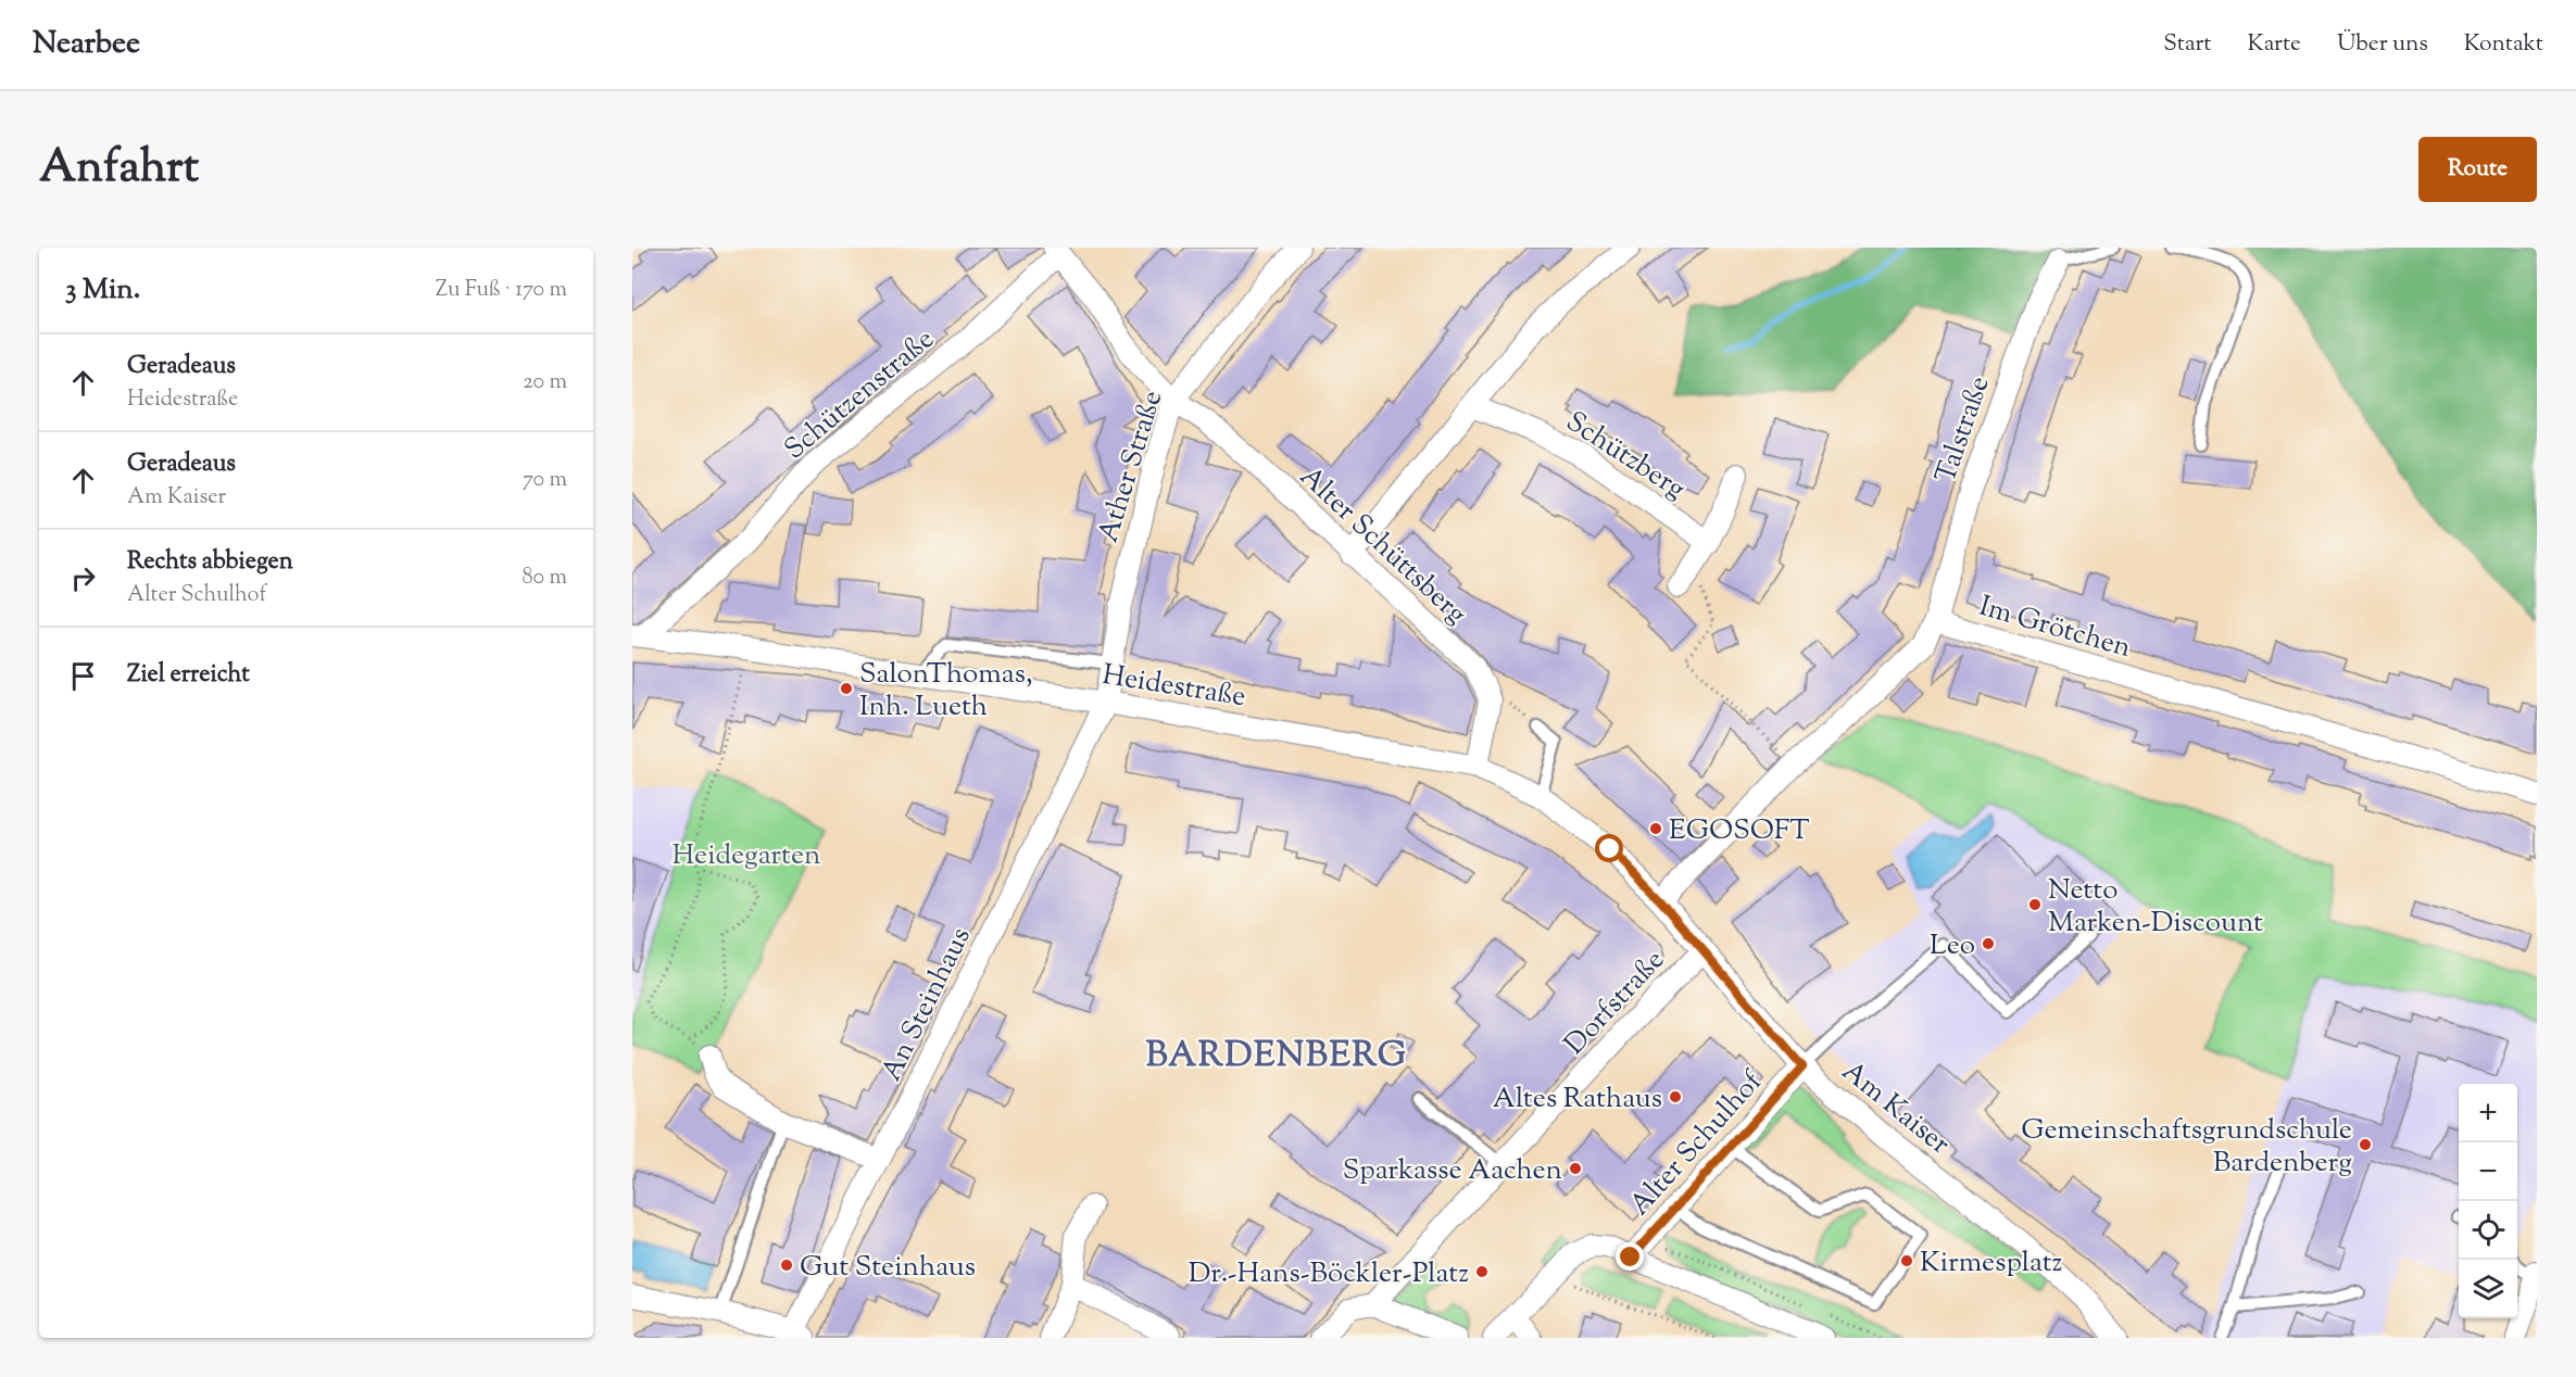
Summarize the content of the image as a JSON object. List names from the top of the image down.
{
  "streets": {
    "street": [
      "Schützenstraße",
      "Talstraße",
      "Schützberg",
      "Ather Straße",
      "Alter Schüttsberg",
      "Im Grötchen",
      "Heidestraße",
      "Dorfstraße",
      "An Steinhaus",
      "Am Kaiser",
      "Alter Schulhof"
    ]
  },
  "crossings": [
    ["Schützenstraße", "Alter Schüttsberg"],
    ["Schützenstraße", "Heidestraße"],
    ["Talstraße", "Im Grötchen"],
    ["Ather Straße", "Alter Schüttsberg"],
    ["Ather Straße", "Heidestraße"],
    ["Ather Straße", "An Steinhaus"],
    ["Alter Schüttsberg", "Heidestraße"],
    ["Im Grötchen", "Heidestraße"],
    ["Im Grötchen", "Am Kaiser"],
    ["Heidestraße", "An Steinhaus"],
    ["Heidestraße", "Am Kaiser"],
    ["Dorfstraße", "Am Kaiser"],
    ["Am Kaiser", "Alter Schulhof"]
  ],
  "districts": ["BARDENBERG"],
  "parks": ["Heidegarten"],
  "places": [
    "SalonThomas, Inh. Lueth",
    "EGOSOFT",
    "Netto Marken-Discount",
    "Leo",
    "Altes Rathaus",
    "Gemeinschaftsgrundschule Bardenberg",
    "Sparkasse Aachen",
    "Kirmesplatz",
    "Gut Steinhaus",
    "Dr.-Hans-Böckler-Platz"
  ],
  "page": {
    "header": "Nearbee",
    "nav": [
      "Start",
      "Karte",
      "Über uns",
      "Kontakt"
    ],
    "title": "Anfahrt",
    "buttons": "Route",
    "heading": ["3 Min.", "Zu Fuß · 170 m"],
    "list": [
      ["Geradeaus", "Heidestraße", "20 m"],
      ["Geradeaus", "Am Kaiser", "70 m"],
      ["Rechts abbiegen", "Alter Schulhof", "80 m"],
      "Ziel erreicht"
    ],
    "map_buttons": ["+", "−"]
  }
}
